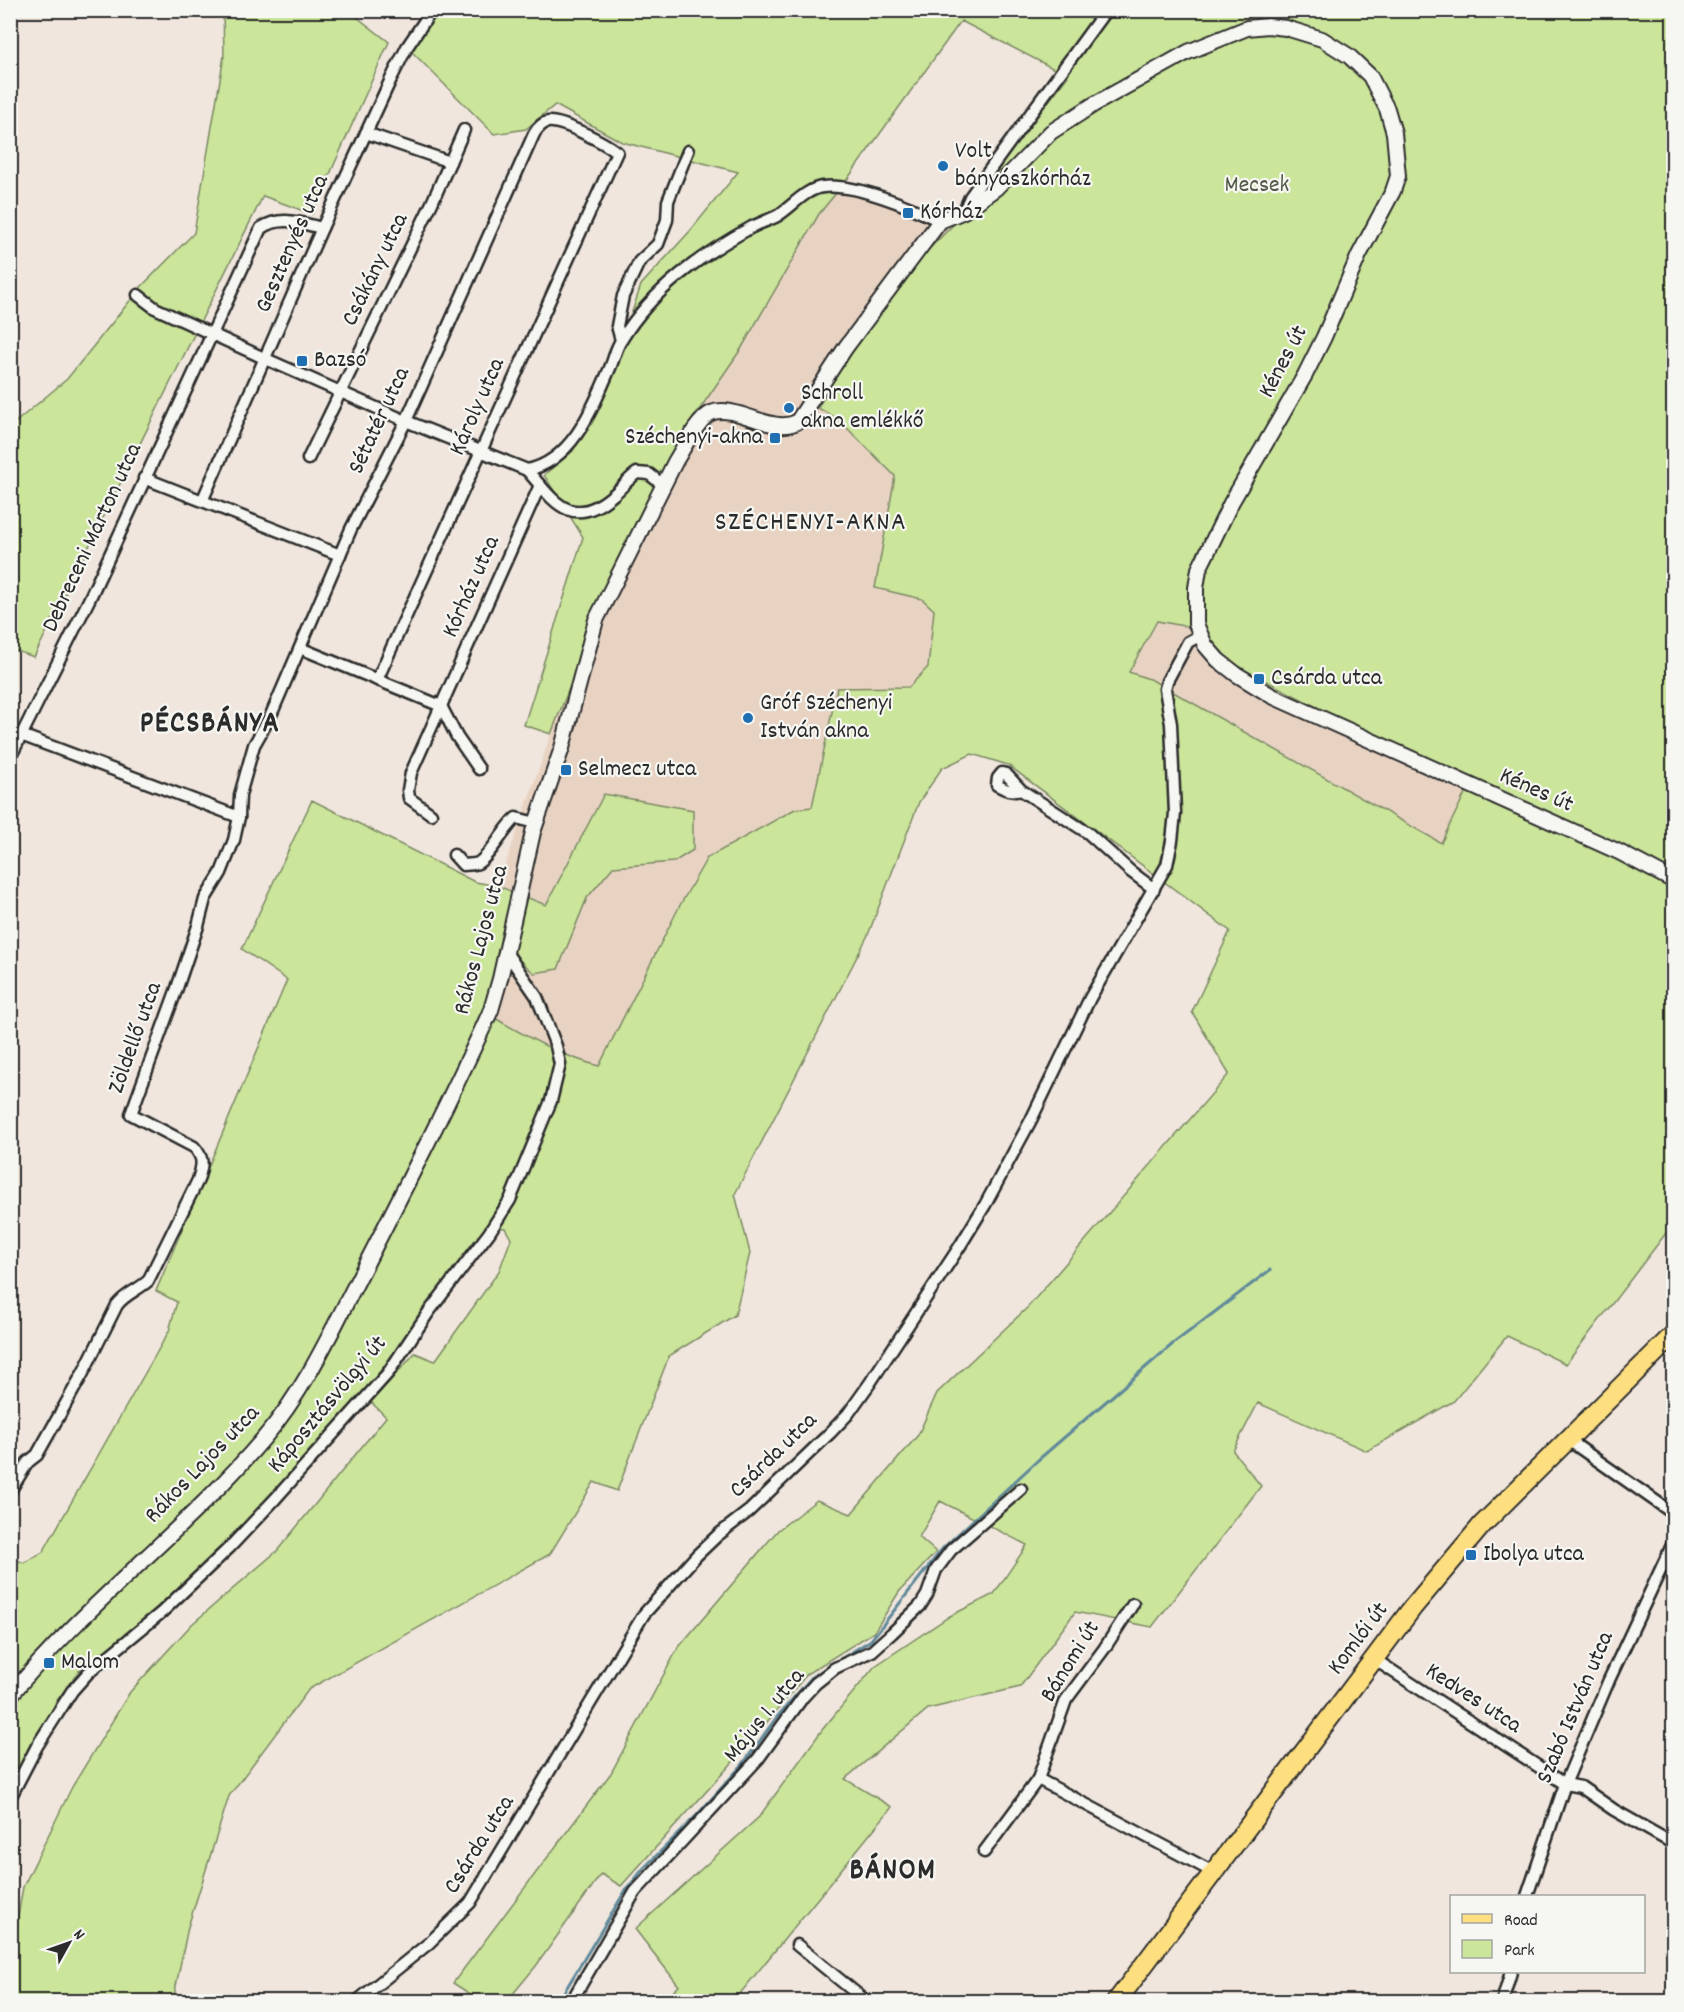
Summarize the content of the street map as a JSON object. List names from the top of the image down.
{
  "streets": {
    "main road": ["Komlói út"],
    "street": [
      "Gesztenyés utca",
      "Csákány utca",
      "Kénes út",
      "Károly utca",
      "Sétatér utca",
      "Debreceni Márton utca",
      "Kórház utca",
      "Rákos Lajos utca",
      "Zöldellő utca",
      "Káposztásvölgyi út",
      "Csárda utca",
      "Bánomi út",
      "Kedves utca",
      "Szabó István utca",
      "Május 1. utca"
    ]
  },
  "crossings": [
    ["Gesztenyés utca", "Debreceni Márton utca"],
    ["Kénes út", "Rákos Lajos utca"],
    ["Kénes út", "Csárda utca"],
    ["Károly utca", "Sétatér utca"],
    ["Sétatér utca", "Zöldellő utca"],
    ["Rákos Lajos utca", "Káposztásvölgyi út"],
    ["Komlói út", "Kedves utca"],
    ["Kedves utca", "Szabó István utca"]
  ],
  "districts": ["SZÉCHENYI-AKNA", "PÉCSBÁNYA", "BÁNOM"],
  "parks": ["Mecsek"],
  "places": {
    "other": ["Volt bányászkórház", "Schroll akna emlékkő", "Gróf Széchenyi István akna"],
    "transit": [
      "Kórház",
      "Bazsó",
      "Széchenyi-akna",
      "Csárda utca",
      "Selmecz utca",
      "Ibolya utca",
      "Malom"
    ]
  },
  "legend": ["Road", "Park"],
  "north": "top right"
}
